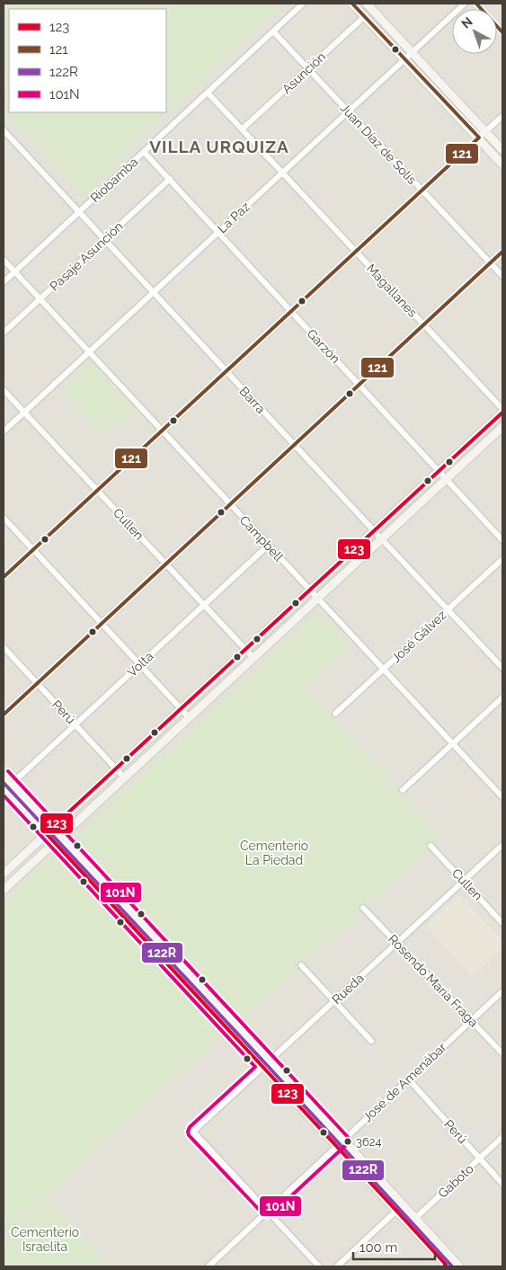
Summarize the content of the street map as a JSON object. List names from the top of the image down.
{
  "streets": {
    "street": [
      "Asunción",
      "Juan Díaz de Solís",
      "Riobamba",
      "La Paz",
      "Pasaje Asunción",
      "Magallanes",
      "Garzón",
      "Barra",
      "Cullen",
      "Campbell",
      "José Gálvez",
      "Volta",
      "Perú",
      "Rosendo María Fraga",
      "Rueda",
      "José de Amenábar",
      "Gaboto"
    ]
  },
  "crossings": [
    ["Asunción", "Juan Díaz de Solís"],
    ["Asunción", "Magallanes"],
    ["Juan Díaz de Solís", "Riobamba"],
    ["Juan Díaz de Solís", "La Paz"],
    ["Riobamba", "Magallanes"],
    ["Riobamba", "Garzón"],
    ["Riobamba", "Barra"],
    ["Riobamba", "Campbell"],
    ["La Paz", "Magallanes"],
    ["La Paz", "Garzón"],
    ["La Paz", "Barra"],
    ["La Paz", "Cullen"],
    ["La Paz", "Campbell"],
    ["Pasaje Asunción", "Garzón"],
    ["Pasaje Asunción", "Barra"],
    ["Pasaje Asunción", "Campbell"],
    ["Barra", "José Gálvez"],
    ["Cullen", "Volta"],
    ["Cullen", "Rueda"],
    ["Campbell", "José Gálvez"],
    ["Campbell", "Volta"],
    ["Volta", "Perú"],
    ["Perú", "José de Amenábar"],
    ["Perú", "Gaboto"],
    ["Rosendo María Fraga", "Rueda"],
    ["Rosendo María Fraga", "José de Amenábar"],
    ["Rueda", "José de Amenábar"]
  ],
  "districts": ["VILLA URQUIZA"],
  "parks": ["Cementerio La Piedad", "Cementerio Israelita"],
  "places": ["3624"],
  "lines": [
    "transit line 121",
    "transit line 123",
    "transit line 101N",
    "transit line 122R"
  ],
  "legend": [
    "123",
    "121",
    "122R",
    "101N"
  ],
  "scale_bar": "100 m",
  "north": "top left"
}
